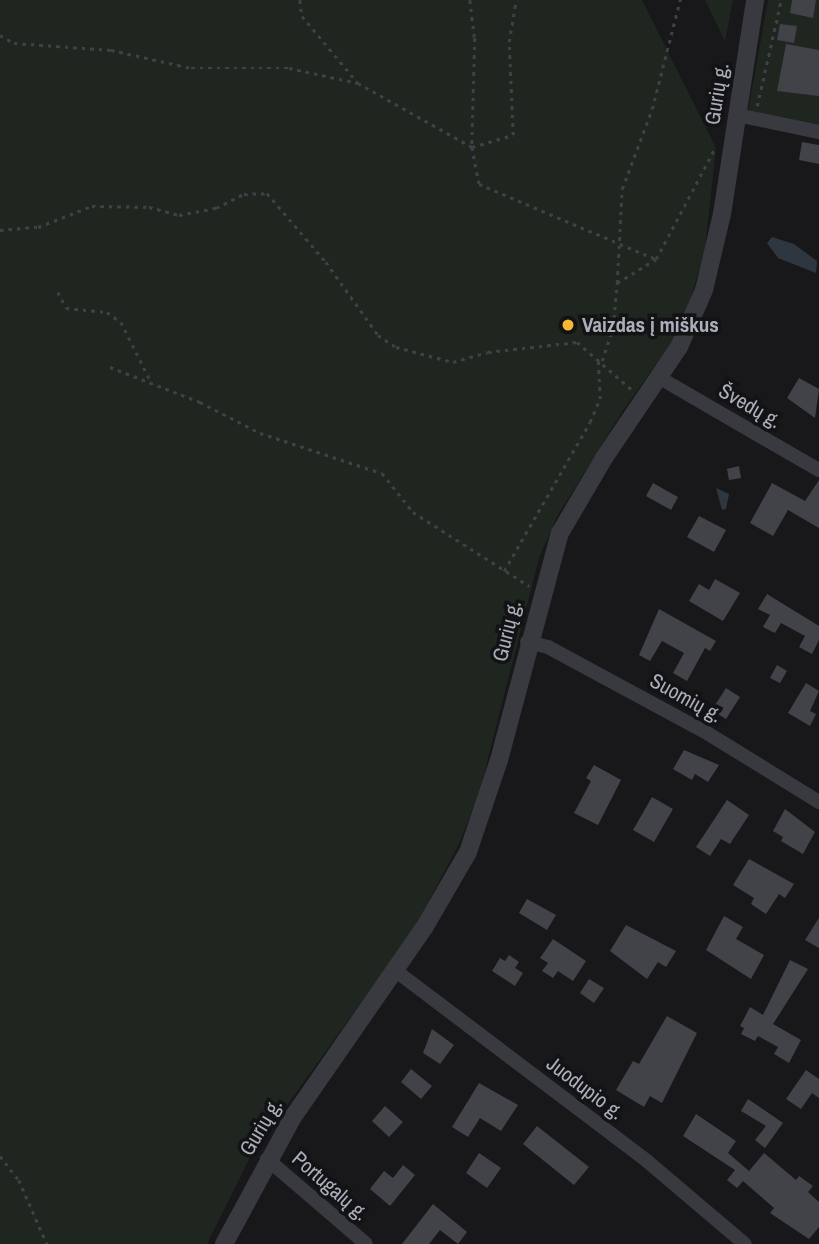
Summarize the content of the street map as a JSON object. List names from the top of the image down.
{
  "streets": {
    "street": [
      "Gurių g.",
      "Švedų g.",
      "Suomių g.",
      "Juodupio g.",
      "Portugalų g."
    ]
  },
  "crossings": [
    ["Gurių g.", "Švedų g."],
    ["Gurių g.", "Suomių g."],
    ["Gurių g.", "Juodupio g."],
    ["Gurių g.", "Portugalų g."]
  ],
  "places": ["Vaizdas į miškus"]
}
